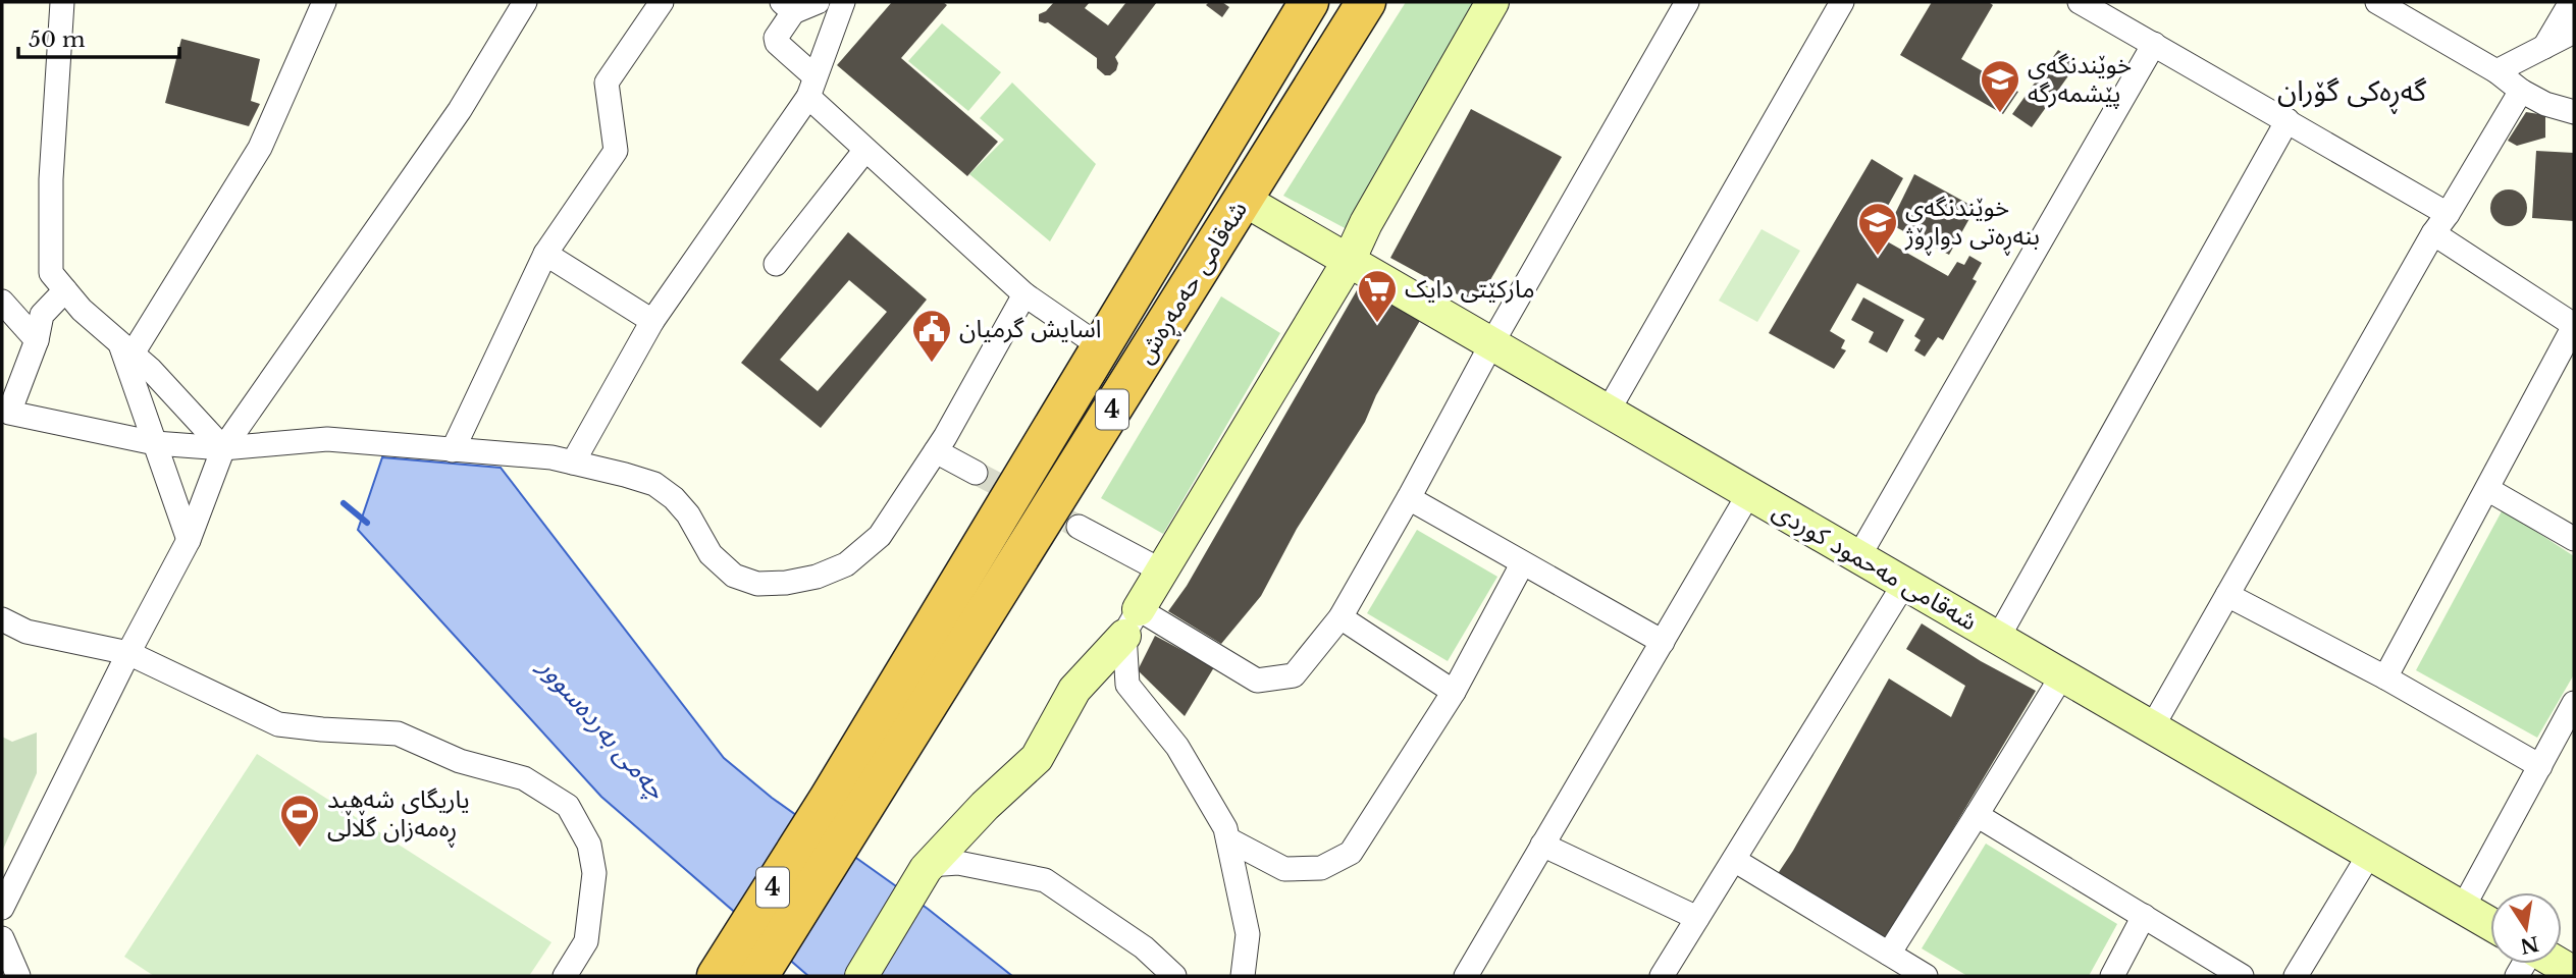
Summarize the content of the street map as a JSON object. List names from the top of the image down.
{
  "streets": {
    "highway": ["شەقامی حەمەڕەش", "4"],
    "street": ["شەقامی مەحمود کوردی"]
  },
  "crossings": [
    ["شەقامی حەمەڕەش", "4"],
    ["شەقامی حەمەڕەش", "شەقامی مەحمود کوردی"]
  ],
  "districts": ["گەڕەکی گۆران"],
  "water": ["چەمی بەردەسوور"],
  "places": {
    "school or university": ["خوێندنگەی پێشمەرگە", "خوێندنگەی بنەڕەتی دواڕۆژ"],
    "supermarket": ["مارکێتی دایک"],
    "public building": ["اسايش گرميان"],
    "sports": ["یاریگای شەهید ڕەمەزان گڵاڵی"]
  },
  "scale_bar": "50 m",
  "north": "bottom"
}
